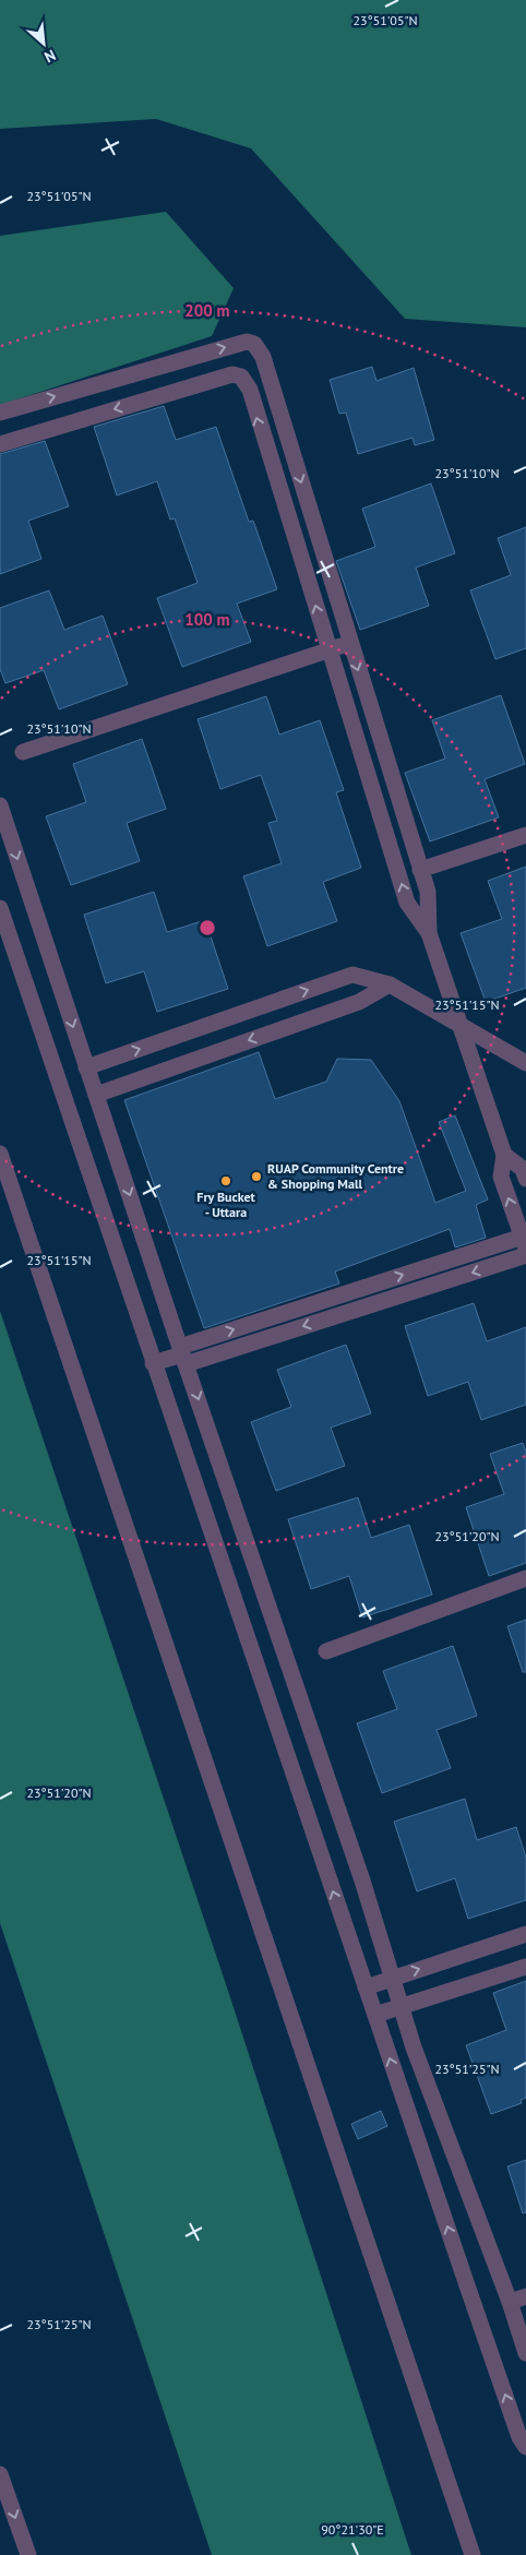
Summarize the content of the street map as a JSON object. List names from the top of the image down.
{
  "places": ["RUAP Community Centre & Shopping Mall", "Fry Bucket - Uttara"],
  "north": "bottom right",
  "coordinates": [
    "23°51'05\"N",
    "23°51'10\"N",
    "23°51'15\"N",
    "23°51'20\"N",
    "23°51'25\"N",
    "90°21'30\"E"
  ],
  "rings": ["200 m", "100 m"]
}
